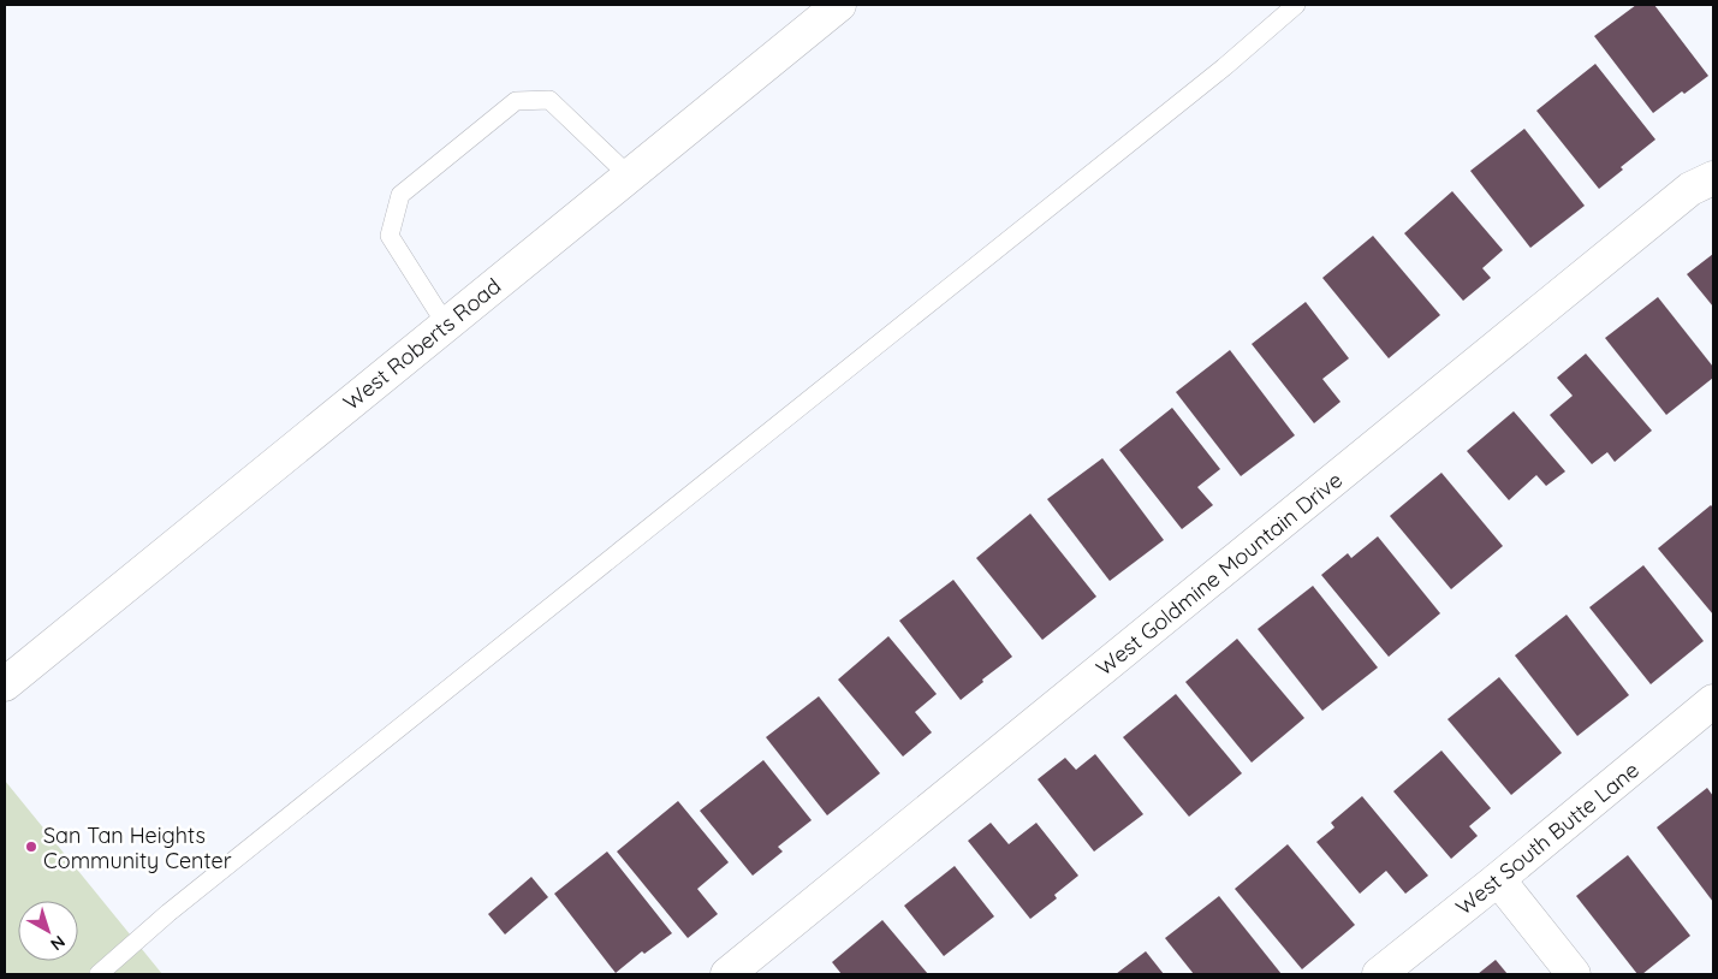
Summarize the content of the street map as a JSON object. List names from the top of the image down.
{
  "streets": {
    "street": ["West Roberts Road", "West Goldmine Mountain Drive", "West South Butte Lane"]
  },
  "places": ["San Tan Heights Community Center"],
  "north": "bottom right"
}
